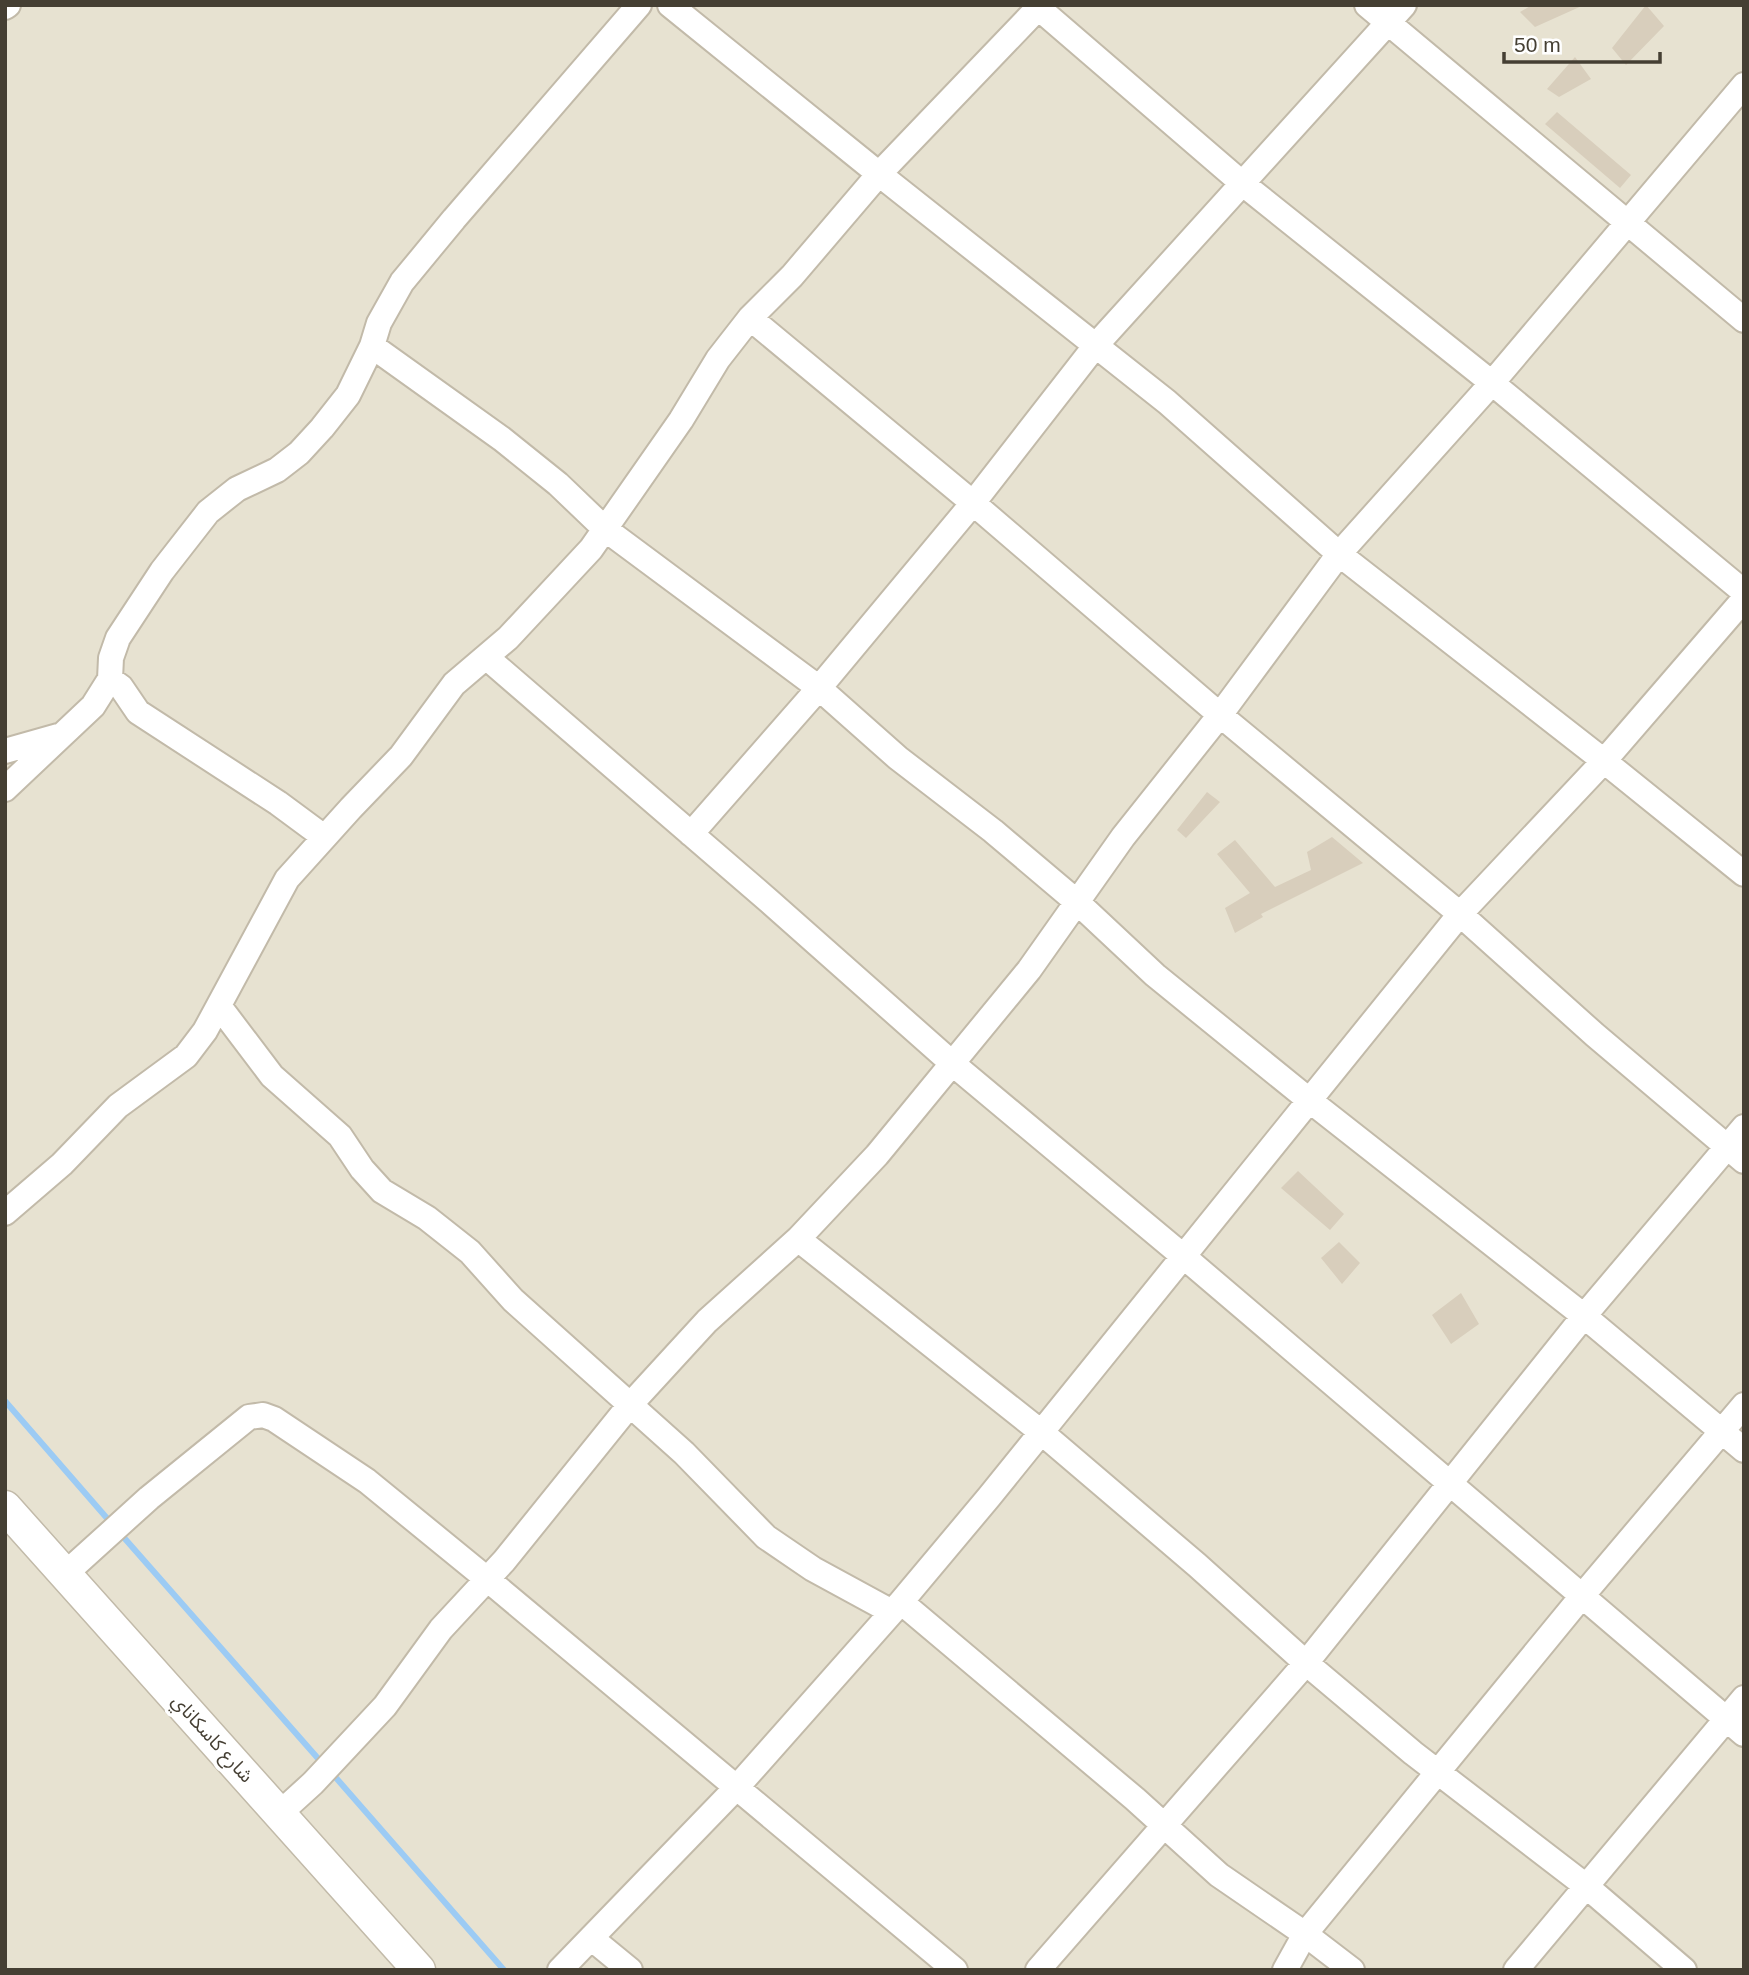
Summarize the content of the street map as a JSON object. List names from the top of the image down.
{
  "streets": {
    "street": ["شارع كاسكاناي"]
  },
  "scale_bar": "50 m"
}
